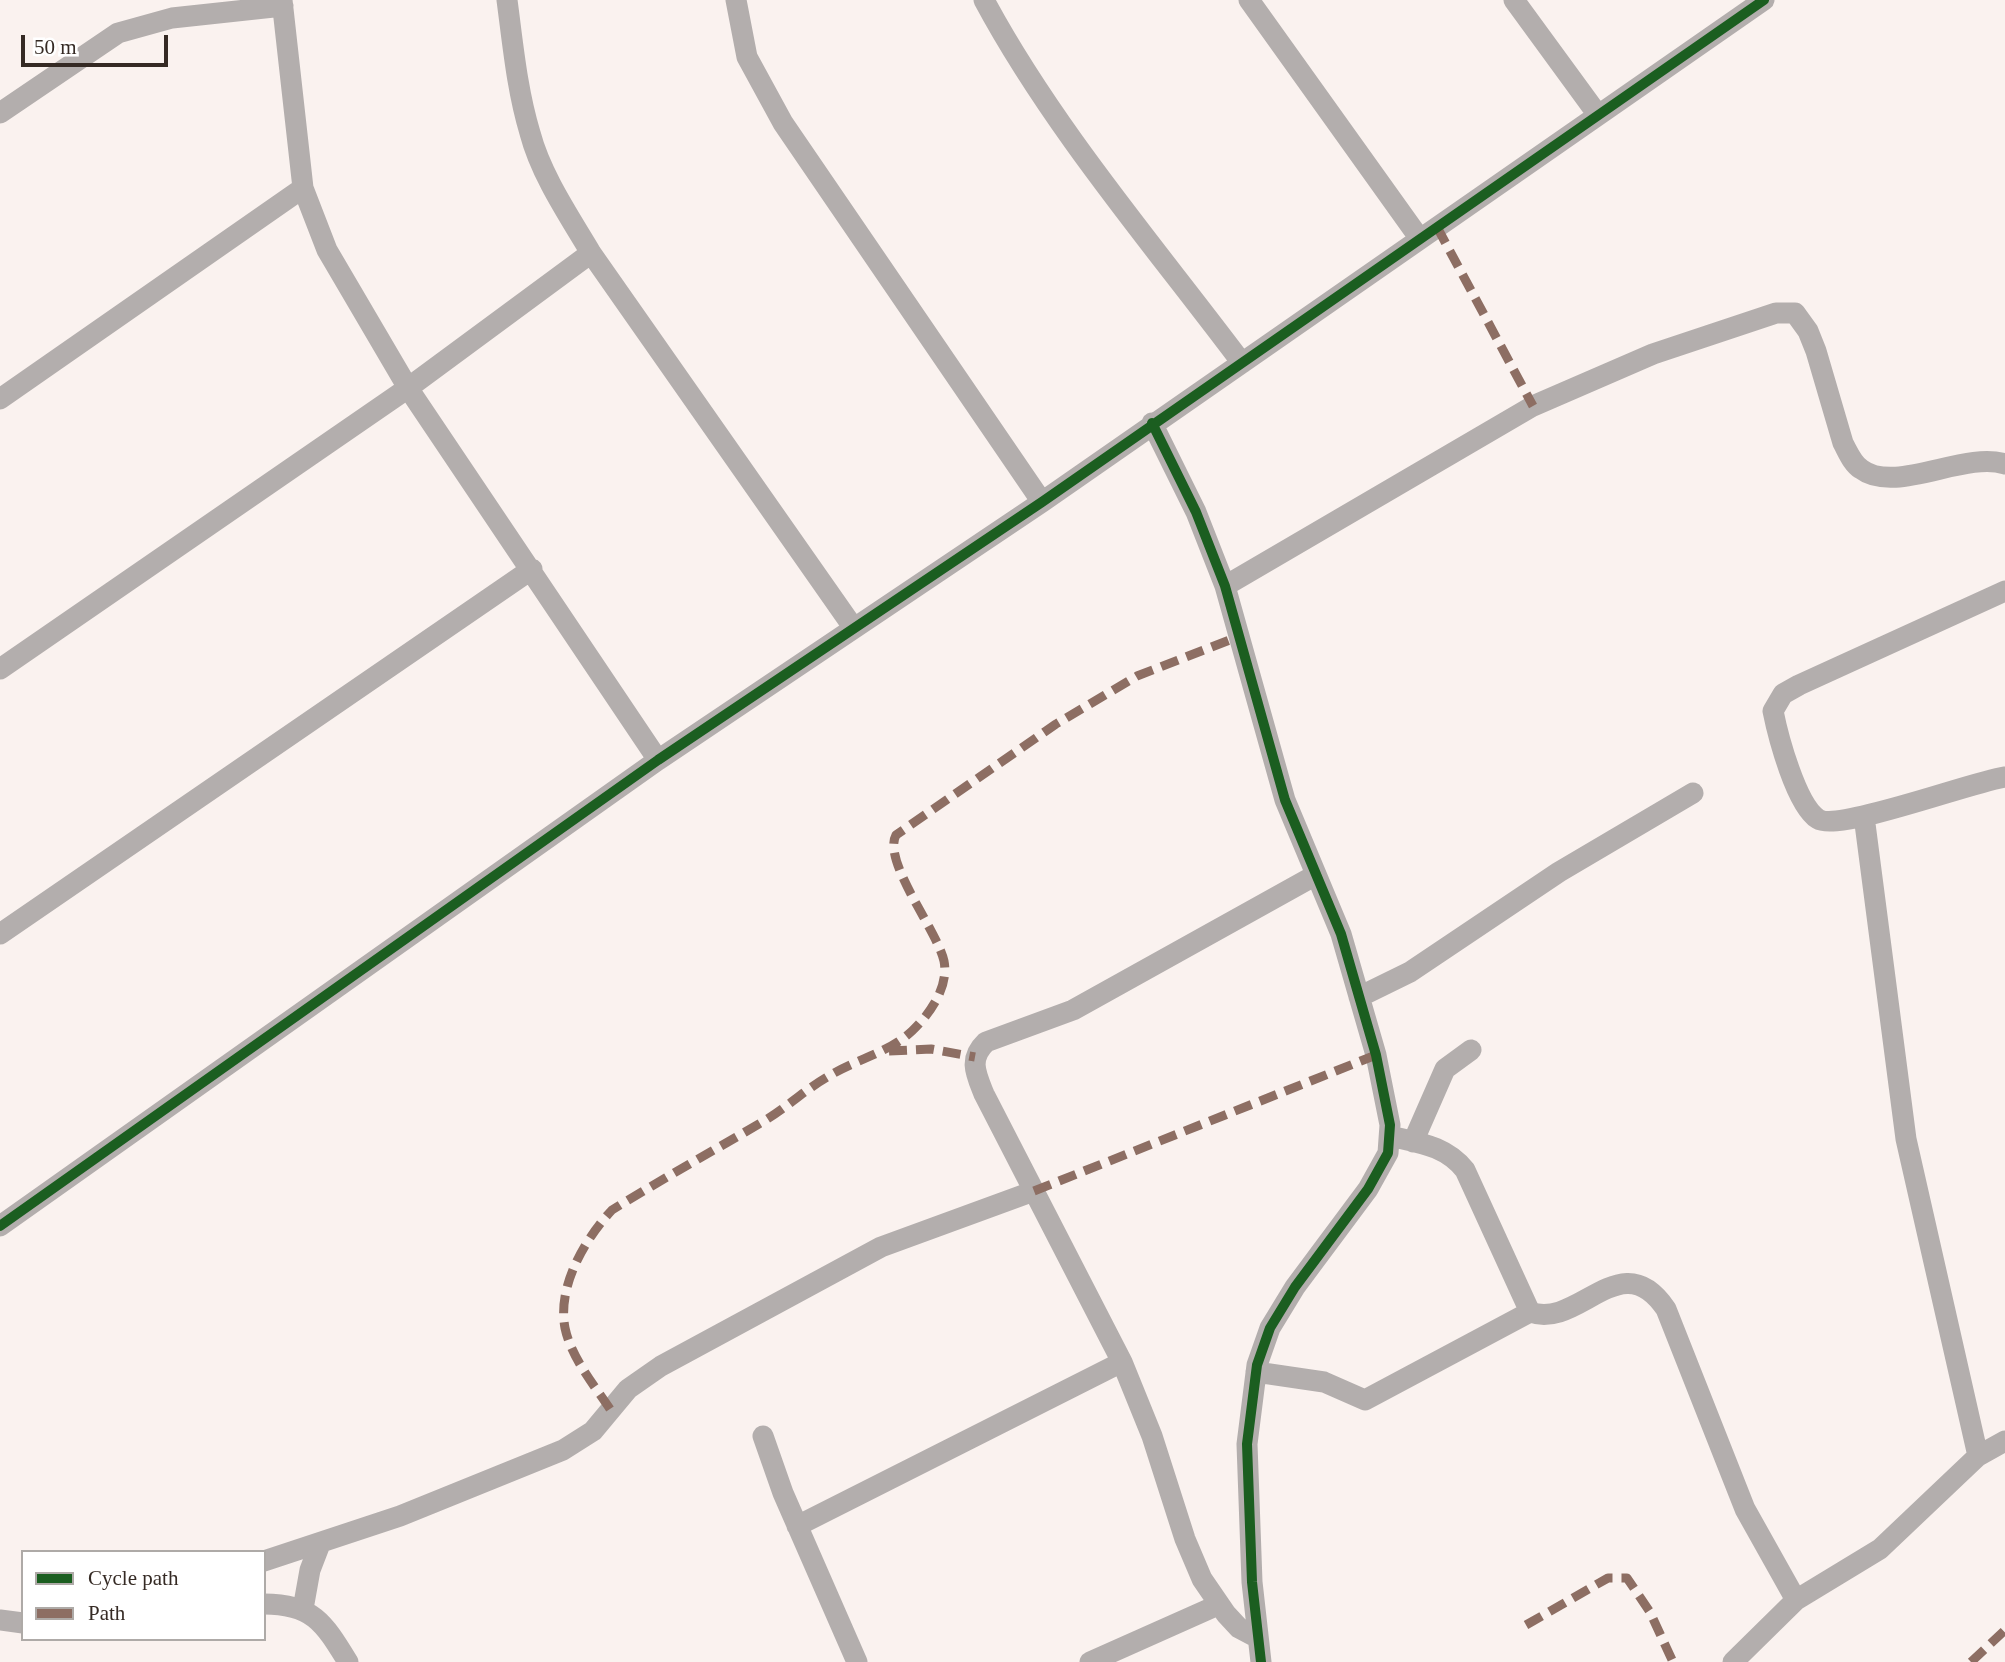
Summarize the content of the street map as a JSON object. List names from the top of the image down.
{
  "legend": ["Cycle path", "Path"],
  "scale_bar": "50 m"
}
